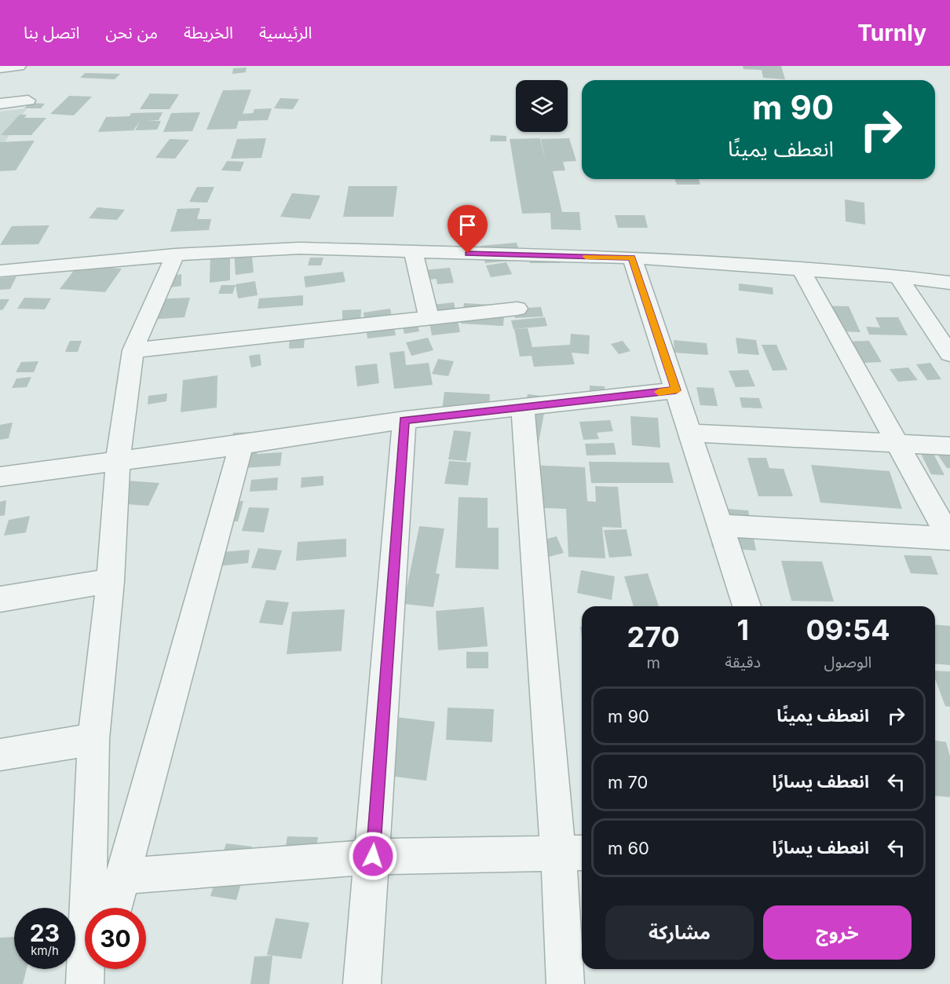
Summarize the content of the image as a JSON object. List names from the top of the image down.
{
  "page": {
    "header": "Turnly",
    "nav": [
      "الرئيسية",
      "الخريطة",
      "من نحن",
      "اتصل بنا"
    ],
    "turn": ["90 m", "انعطف يمينًا"],
    "eta": [
      "09:54",
      "الوصول",
      "1",
      "دقيقة",
      "270",
      "m"
    ],
    "list": [
      {
        "name": "انعطف يمينًا",
        "value": "90 m"
      },
      {
        "name": "انعطف يسارًا",
        "value": "70 m"
      },
      {
        "name": "انعطف يسارًا",
        "value": "60 m"
      }
    ],
    "buttons": ["خروج", "مشاركة"],
    "speed": "23 km/h",
    "limit": "30"
  }
}
